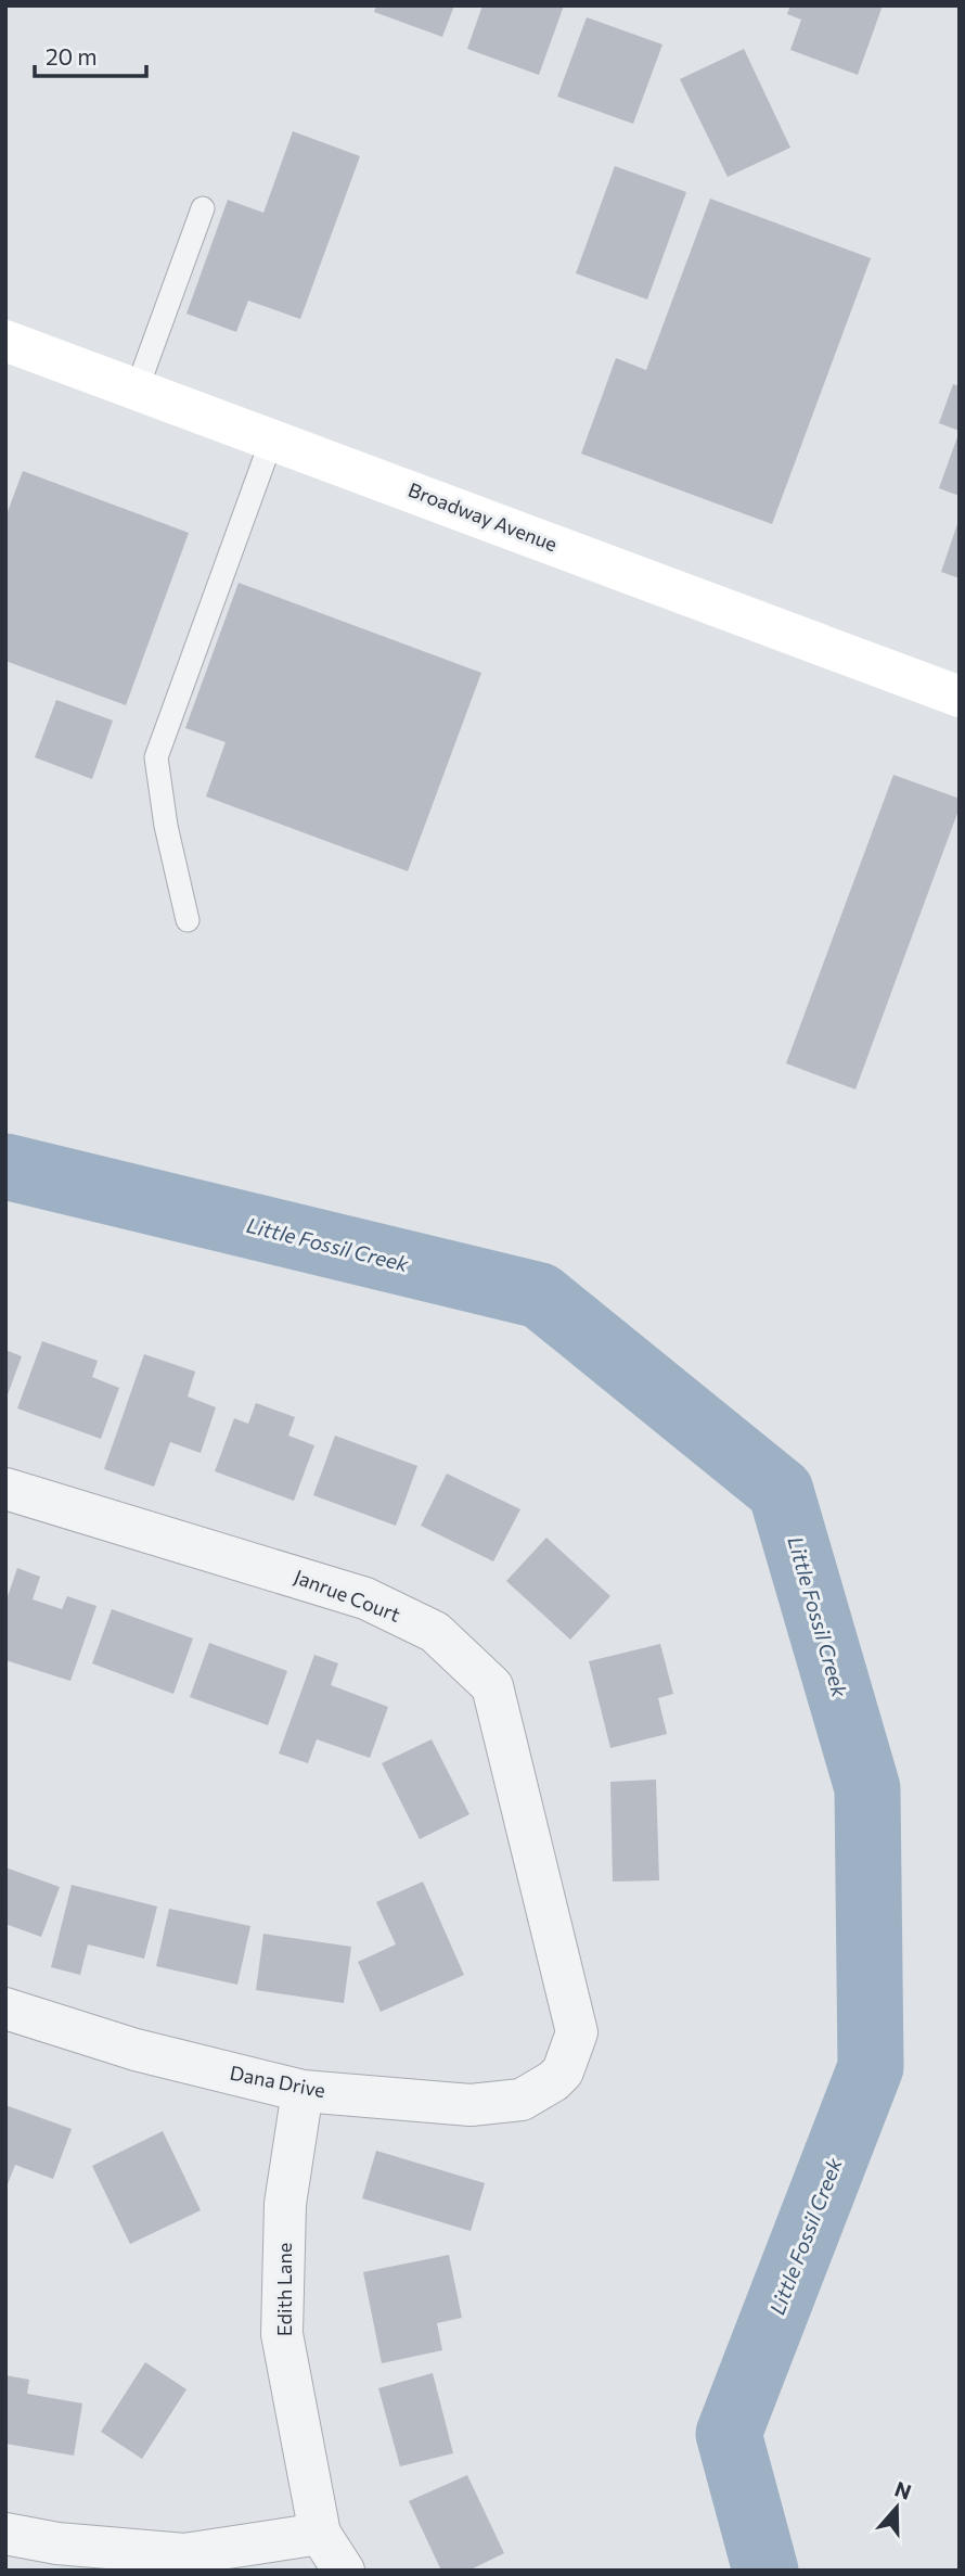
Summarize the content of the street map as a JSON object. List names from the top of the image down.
{
  "streets": {
    "main road": ["Broadway Avenue"],
    "street": ["Janrue Court", "Dana Drive", "Edith Lane"]
  },
  "crossings": [
    ["Janrue Court", "Dana Drive"],
    ["Dana Drive", "Edith Lane"]
  ],
  "water": ["Little Fossil Creek"],
  "scale_bar": "20 m",
  "north": "top"
}
